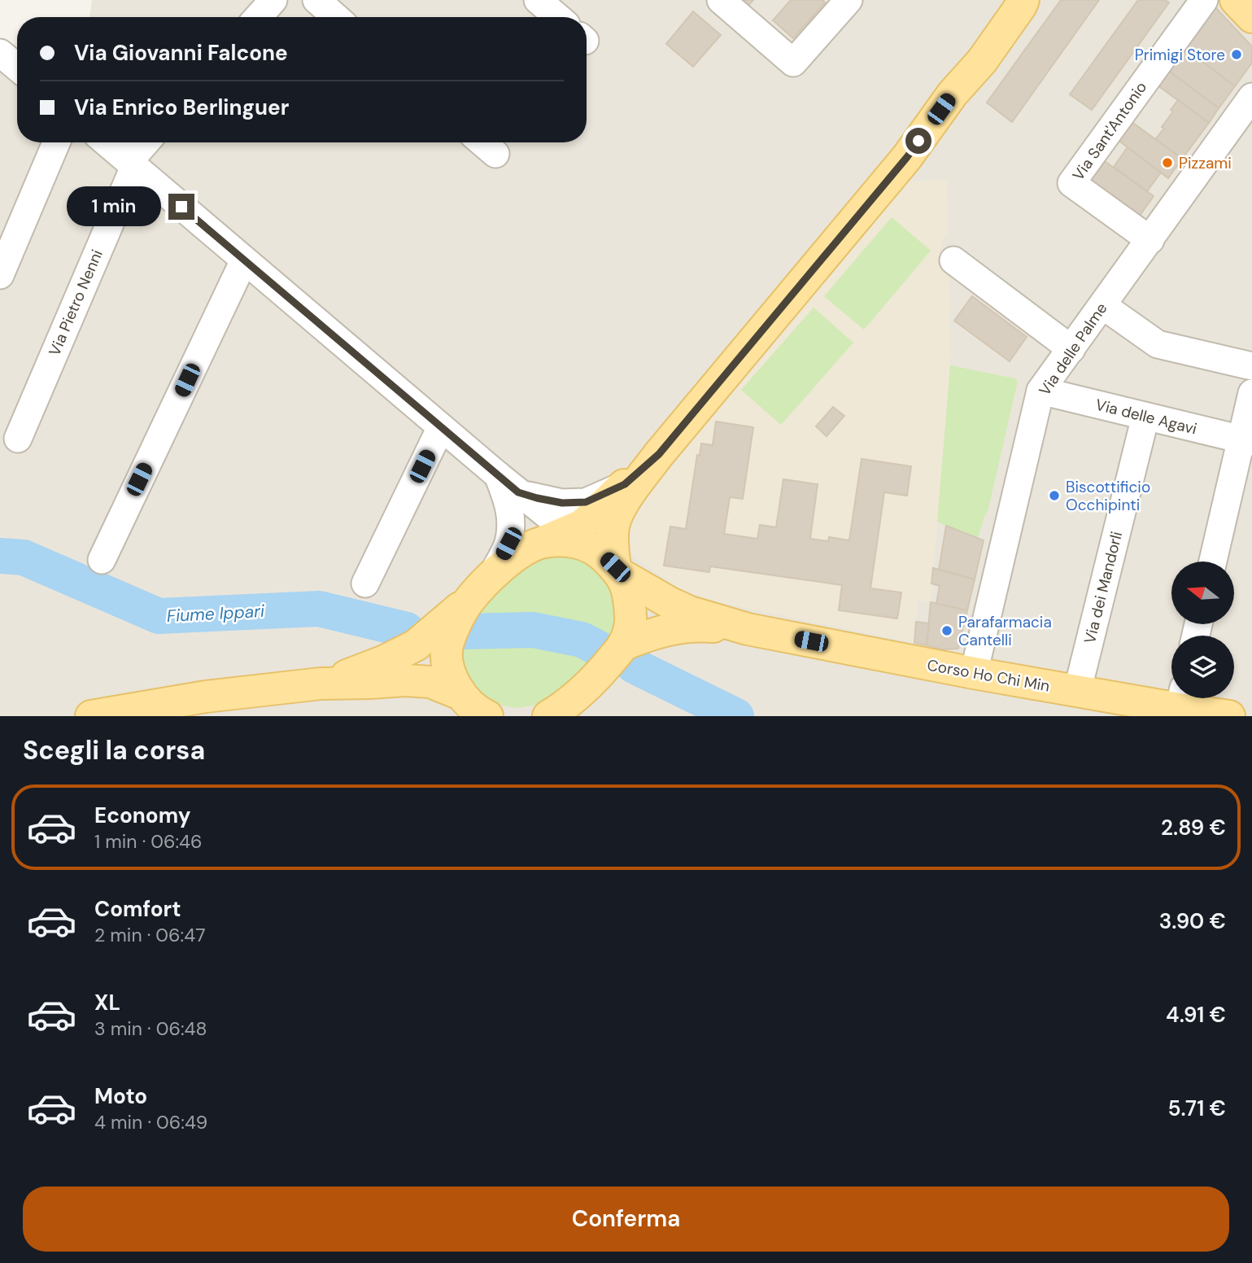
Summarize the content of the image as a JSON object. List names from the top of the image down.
{
  "streets": {
    "main road": ["Corso Ho Chi Min"],
    "street": [
      "Via Sant'Antonio",
      "Via Pietro Nenni",
      "Via delle Palme",
      "Via delle Agavi",
      "Via dei Mandorli"
    ]
  },
  "crossings": [
    ["Via Sant'Antonio", "Via delle Palme"],
    ["Via delle Palme", "Via delle Agavi"],
    ["Via delle Palme", "Corso Ho Chi Min"],
    ["Via delle Agavi", "Via dei Mandorli"],
    ["Via dei Mandorli", "Corso Ho Chi Min"]
  ],
  "water": ["Fiume Ippari"],
  "places": [
    "Primigi Store",
    "Pizzami",
    "Biscottificio Occhipinti",
    "Parafarmacia Cantelli"
  ],
  "north": "left",
  "page": {
    "banner": ["Via Giovanni Falcone", "Via Enrico Berlinguer"],
    "bubble": "1 min",
    "heading": "Scegli la corsa",
    "list": [
      {
        "name": "Economy",
        "note": "1 min · 06:46",
        "value": "2.89 €"
      },
      {
        "name": "Comfort",
        "note": "2 min · 06:47",
        "value": "3.90 €"
      },
      {
        "name": "XL",
        "note": "3 min · 06:48",
        "value": "4.91 €"
      },
      {
        "name": "Moto",
        "note": "4 min · 06:49",
        "value": "5.71 €"
      }
    ],
    "buttons": "Conferma"
  }
}
